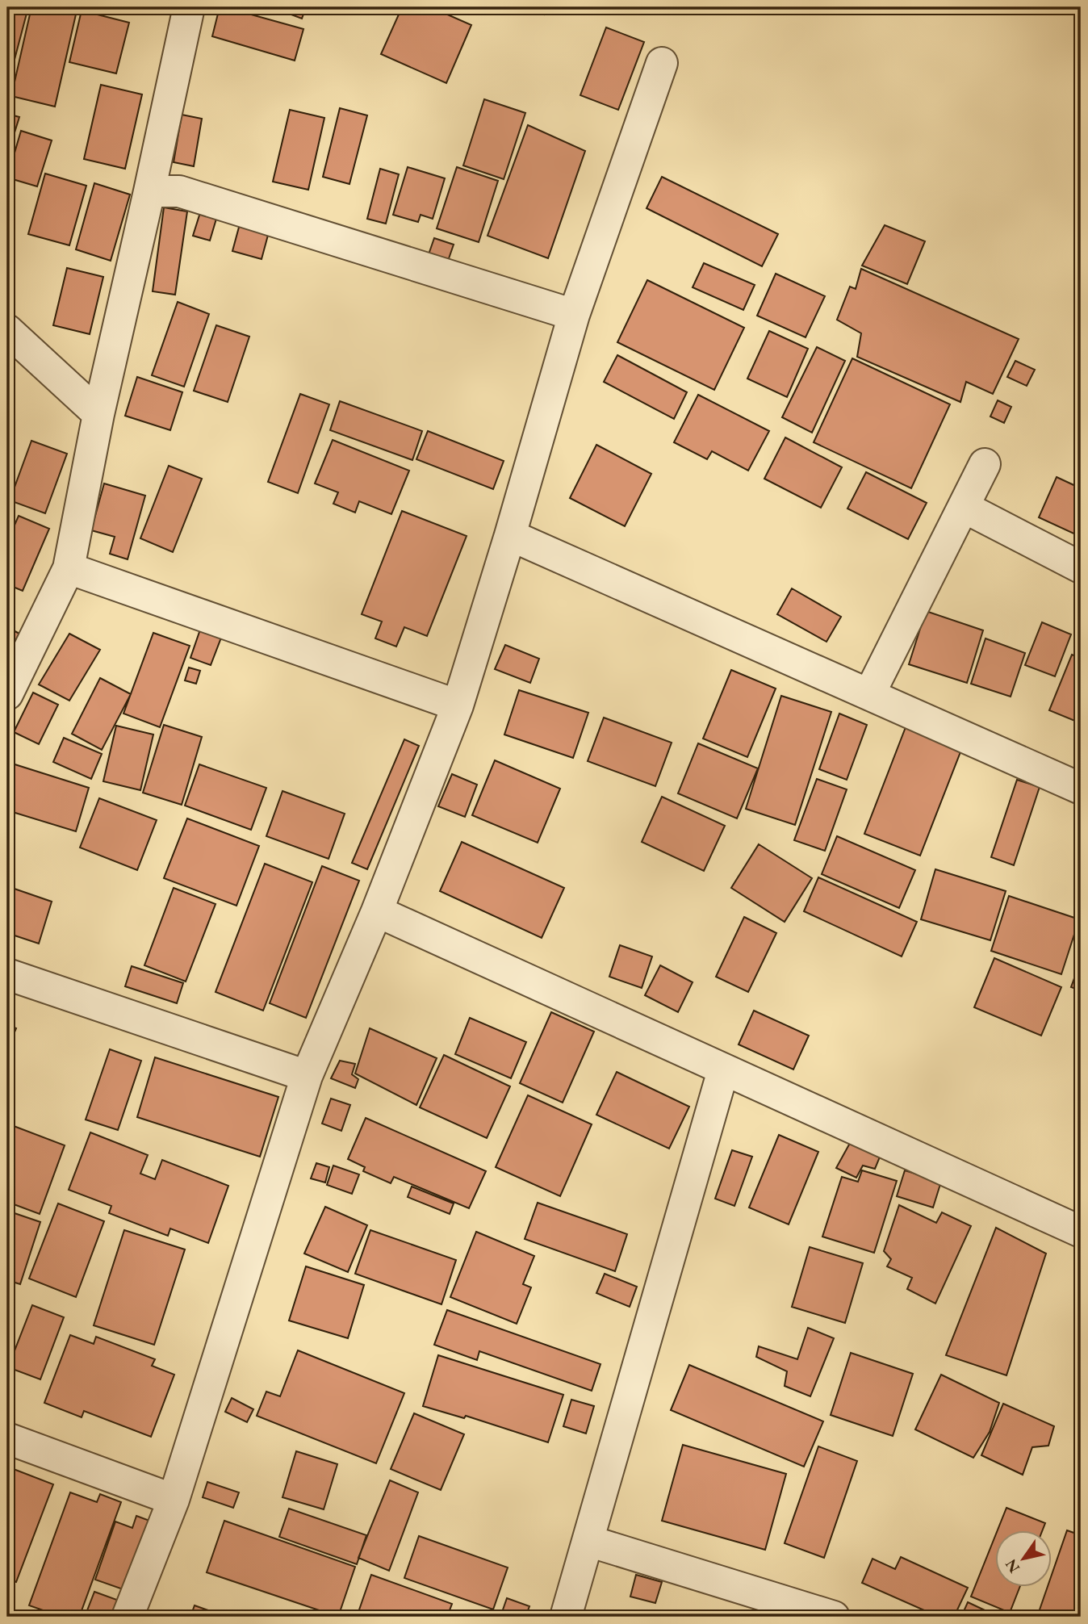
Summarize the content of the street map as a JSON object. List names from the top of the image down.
{
  "north": "bottom left"
}
